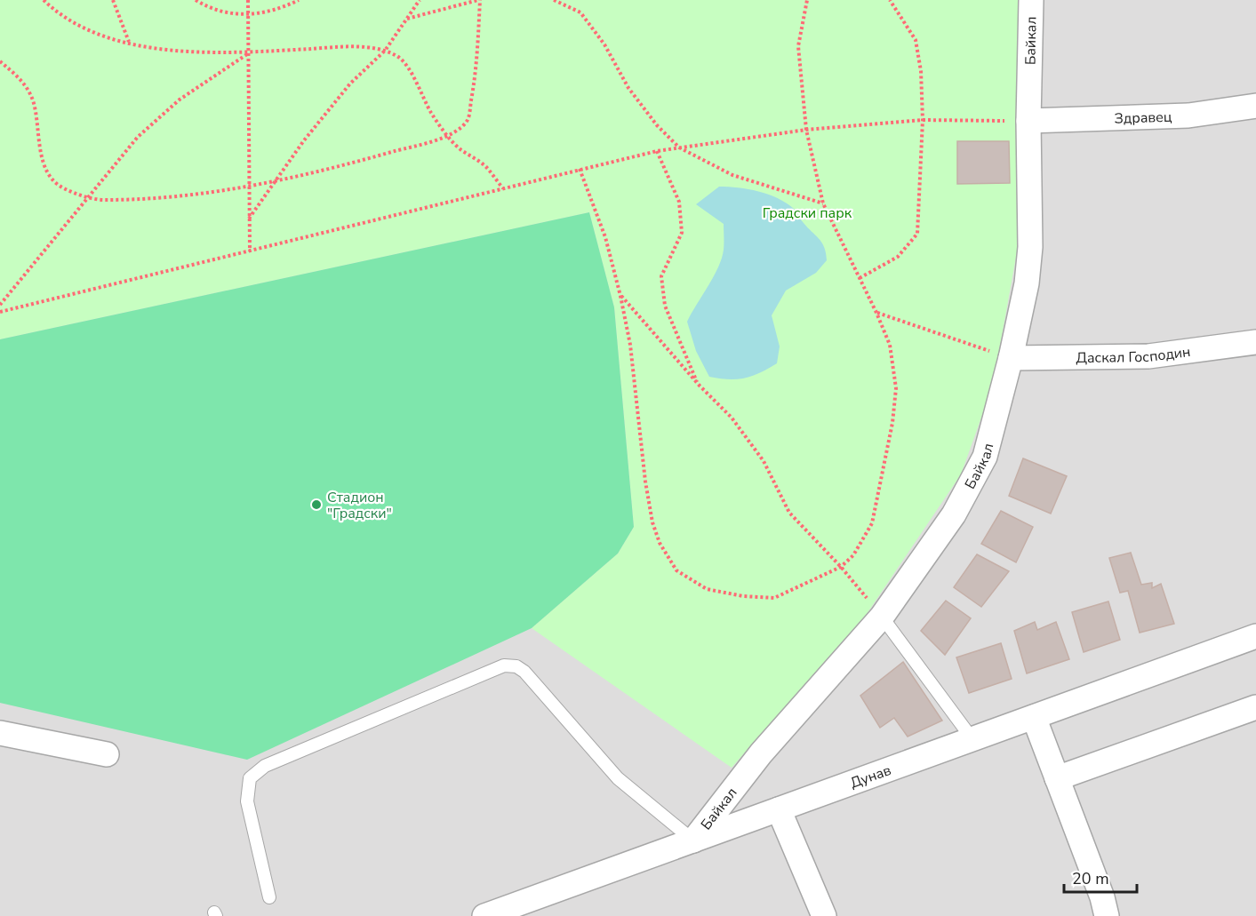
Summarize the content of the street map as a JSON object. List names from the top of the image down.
{
  "streets": {
    "street": [
      "Байкал",
      "Здравец",
      "Даскал Господин",
      "Дунав"
    ]
  },
  "crossings": [
    ["Байкал", "Здравец"],
    ["Байкал", "Даскал Господин"],
    ["Байкал", "Дунав"]
  ],
  "parks": ["Градски парк"],
  "places": ["Стадион \"Градски\""],
  "scale_bar": "20 m"
}
